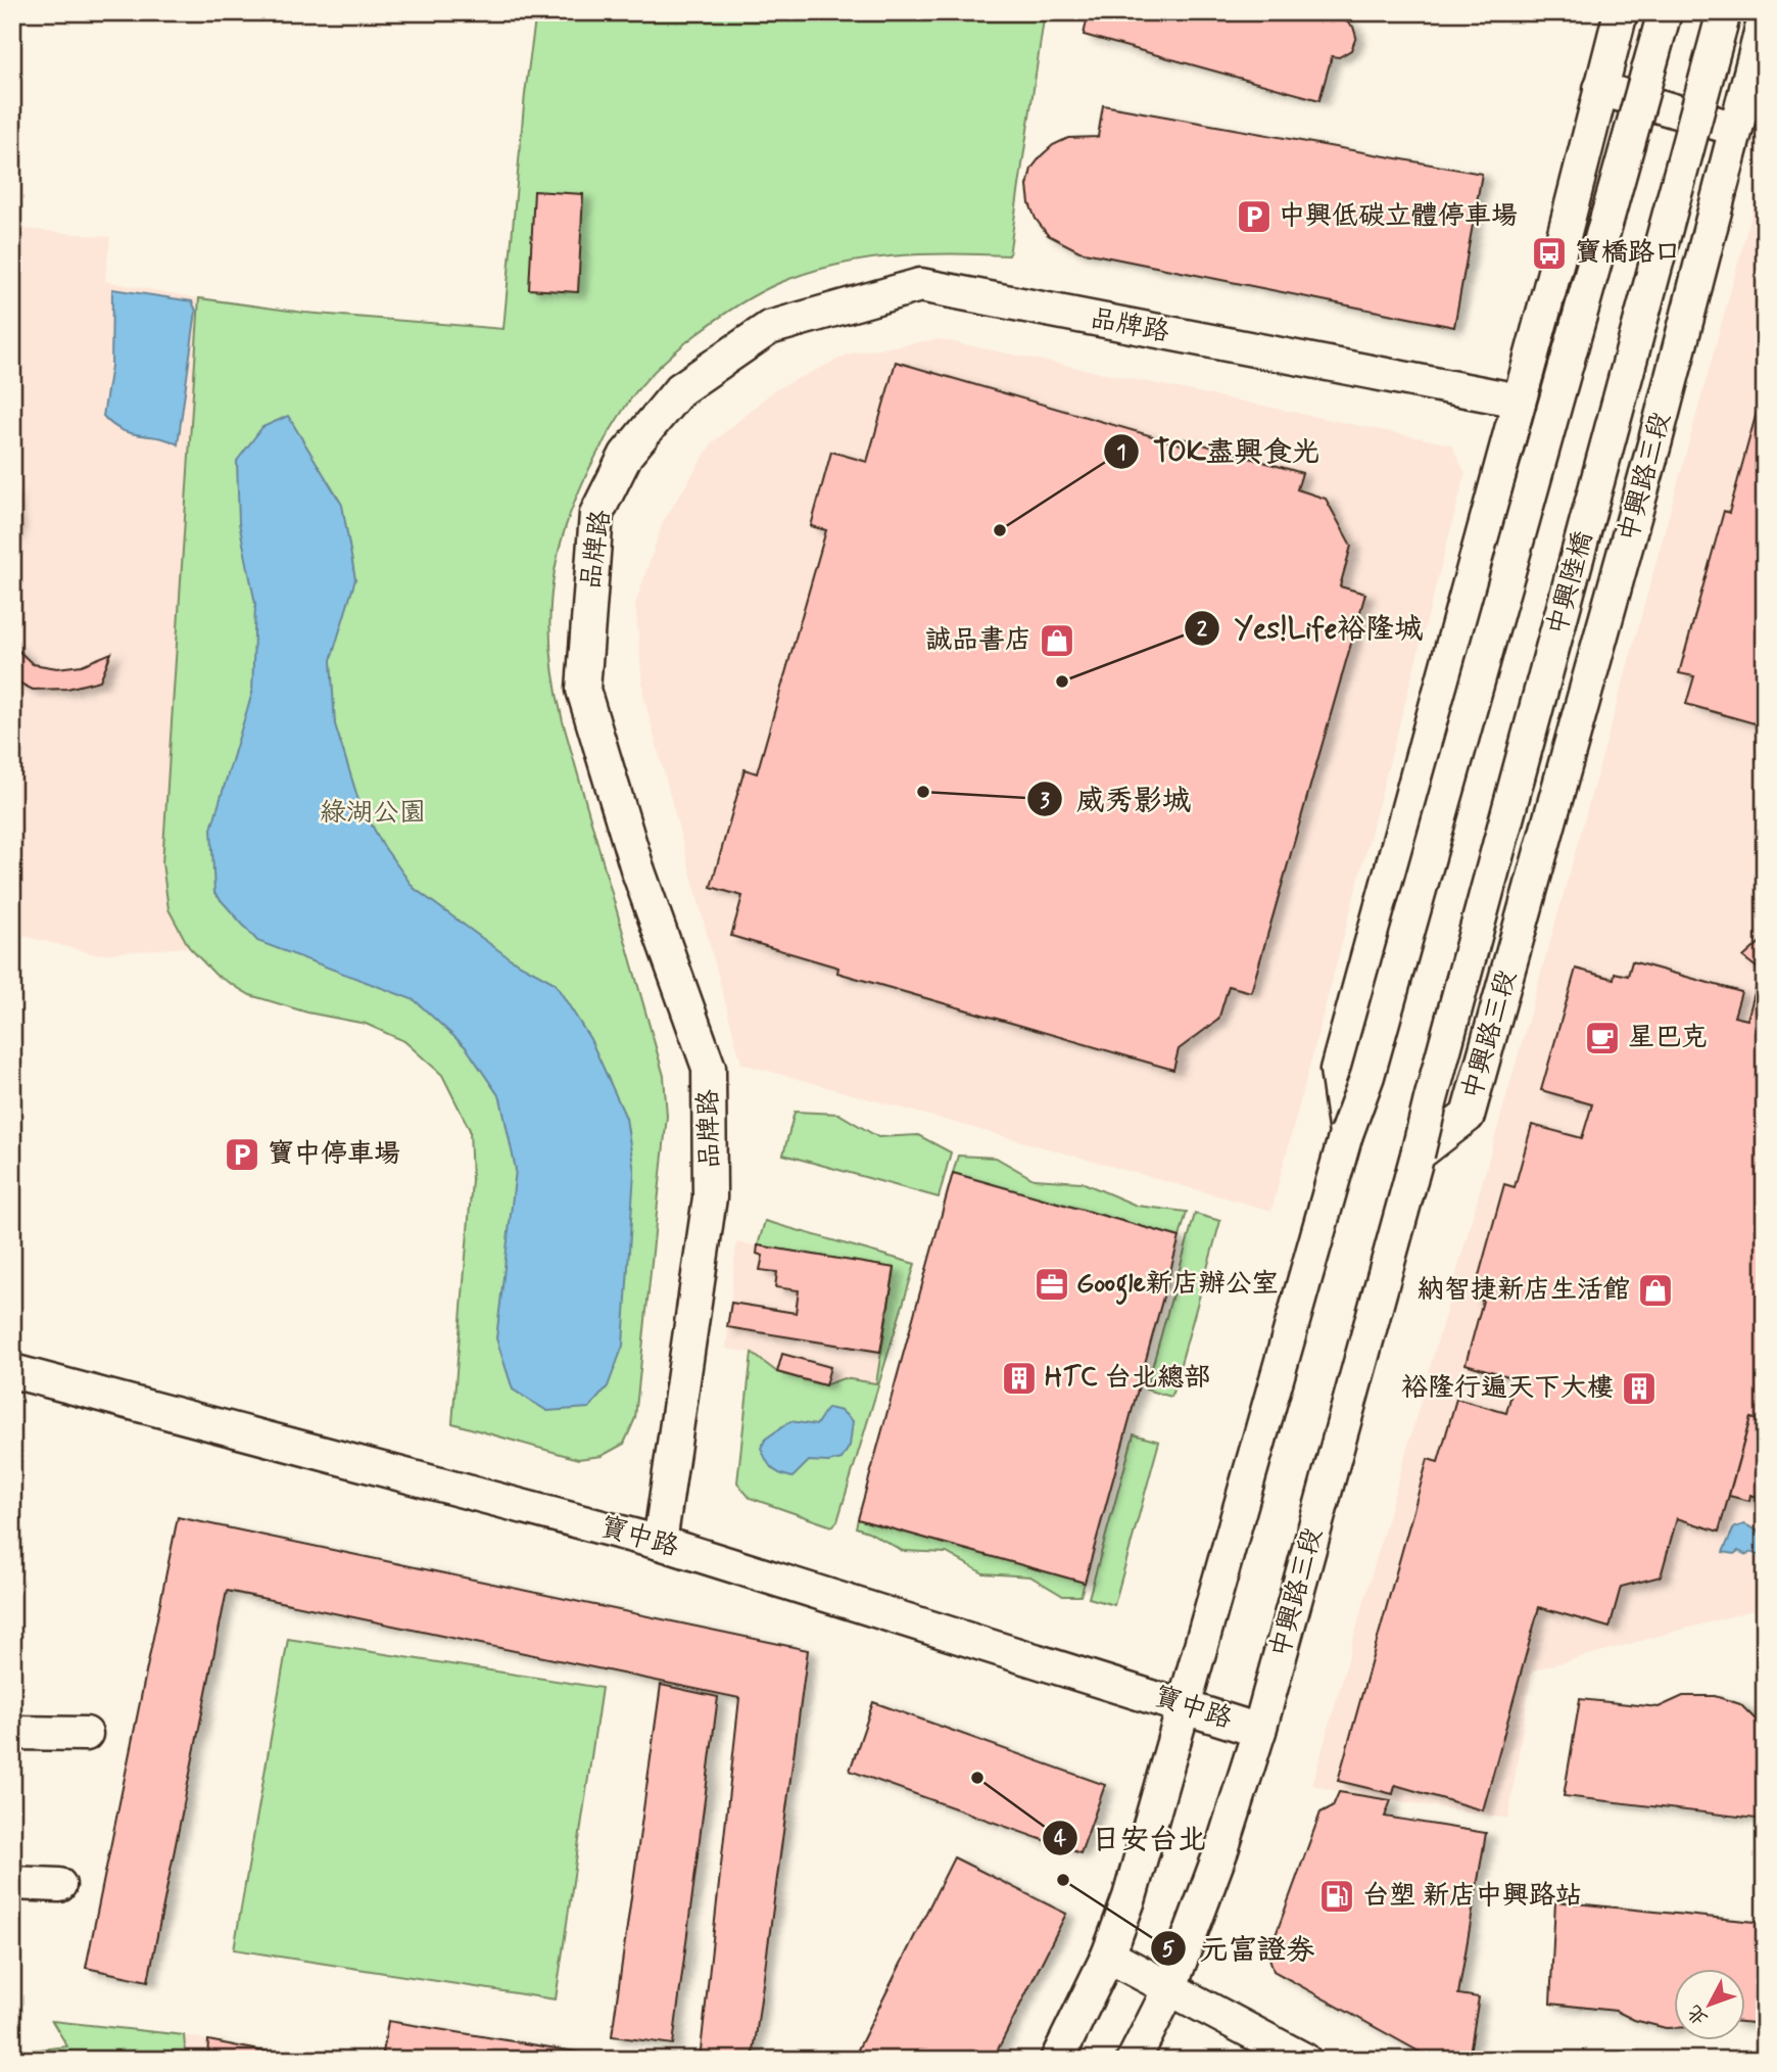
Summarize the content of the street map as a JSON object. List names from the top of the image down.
{
  "streets": {
    "street": [
      "品牌路",
      "中興路三段",
      "中興陸橋",
      "寶中路"
    ]
  },
  "crossings": [
    ["品牌路", "寶中路"],
    ["中興路三段", "中興陸橋"],
    ["中興路三段", "寶中路"]
  ],
  "parks": ["綠湖公園"],
  "places": {
    "parking": ["中興低碳立體停車場", "寶中停車場"],
    "bus stop": ["寶橋路口"],
    "other": [
      "TOK盡興食光",
      "Yes!Life裕隆城",
      "威秀影城",
      "日安台北",
      "元富證券"
    ],
    "shop": ["誠品書店", "納智捷新店生活館"],
    "cafe": ["星巴克"],
    "office": ["Google新店辦公室"],
    "building": ["HTC 台北總部", "裕隆行遍天下大樓"],
    "fuel station": ["台塑 新店中興路站"]
  },
  "north": "bottom left"
}
